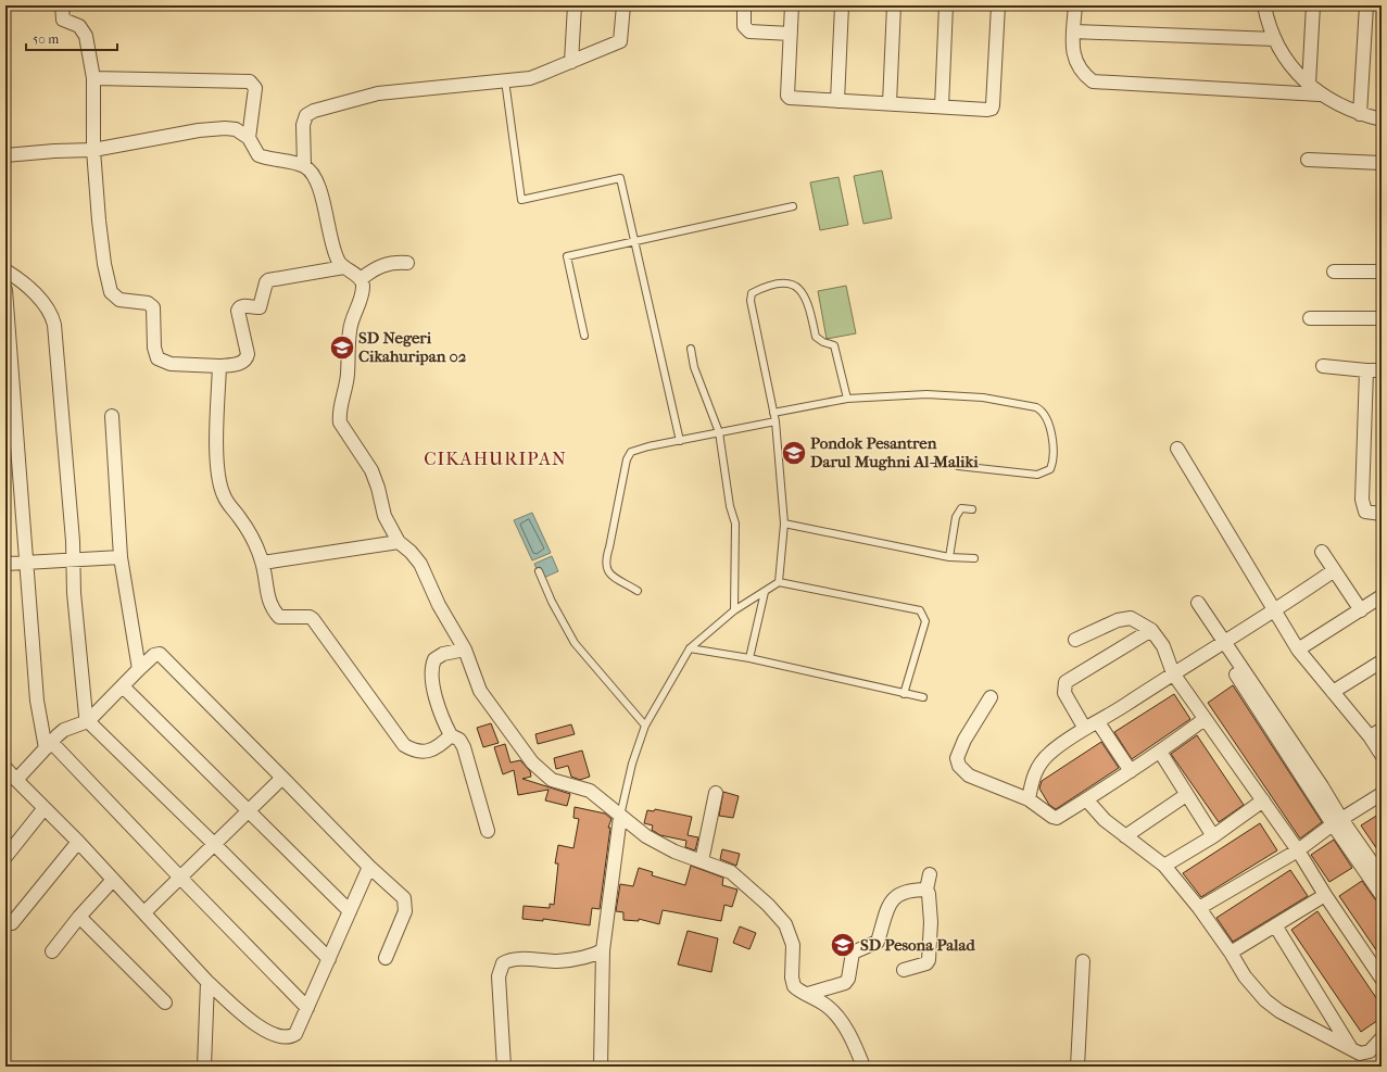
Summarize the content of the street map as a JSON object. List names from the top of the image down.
{
  "districts": ["CIKAHURIPAN"],
  "places": {
    "school or university": ["SD Negeri Cikahuripan 02", "Pondok Pesantren Darul Mughni Al-Maliki", "SD Pesona Palad"]
  },
  "scale_bar": "50 m"
}
